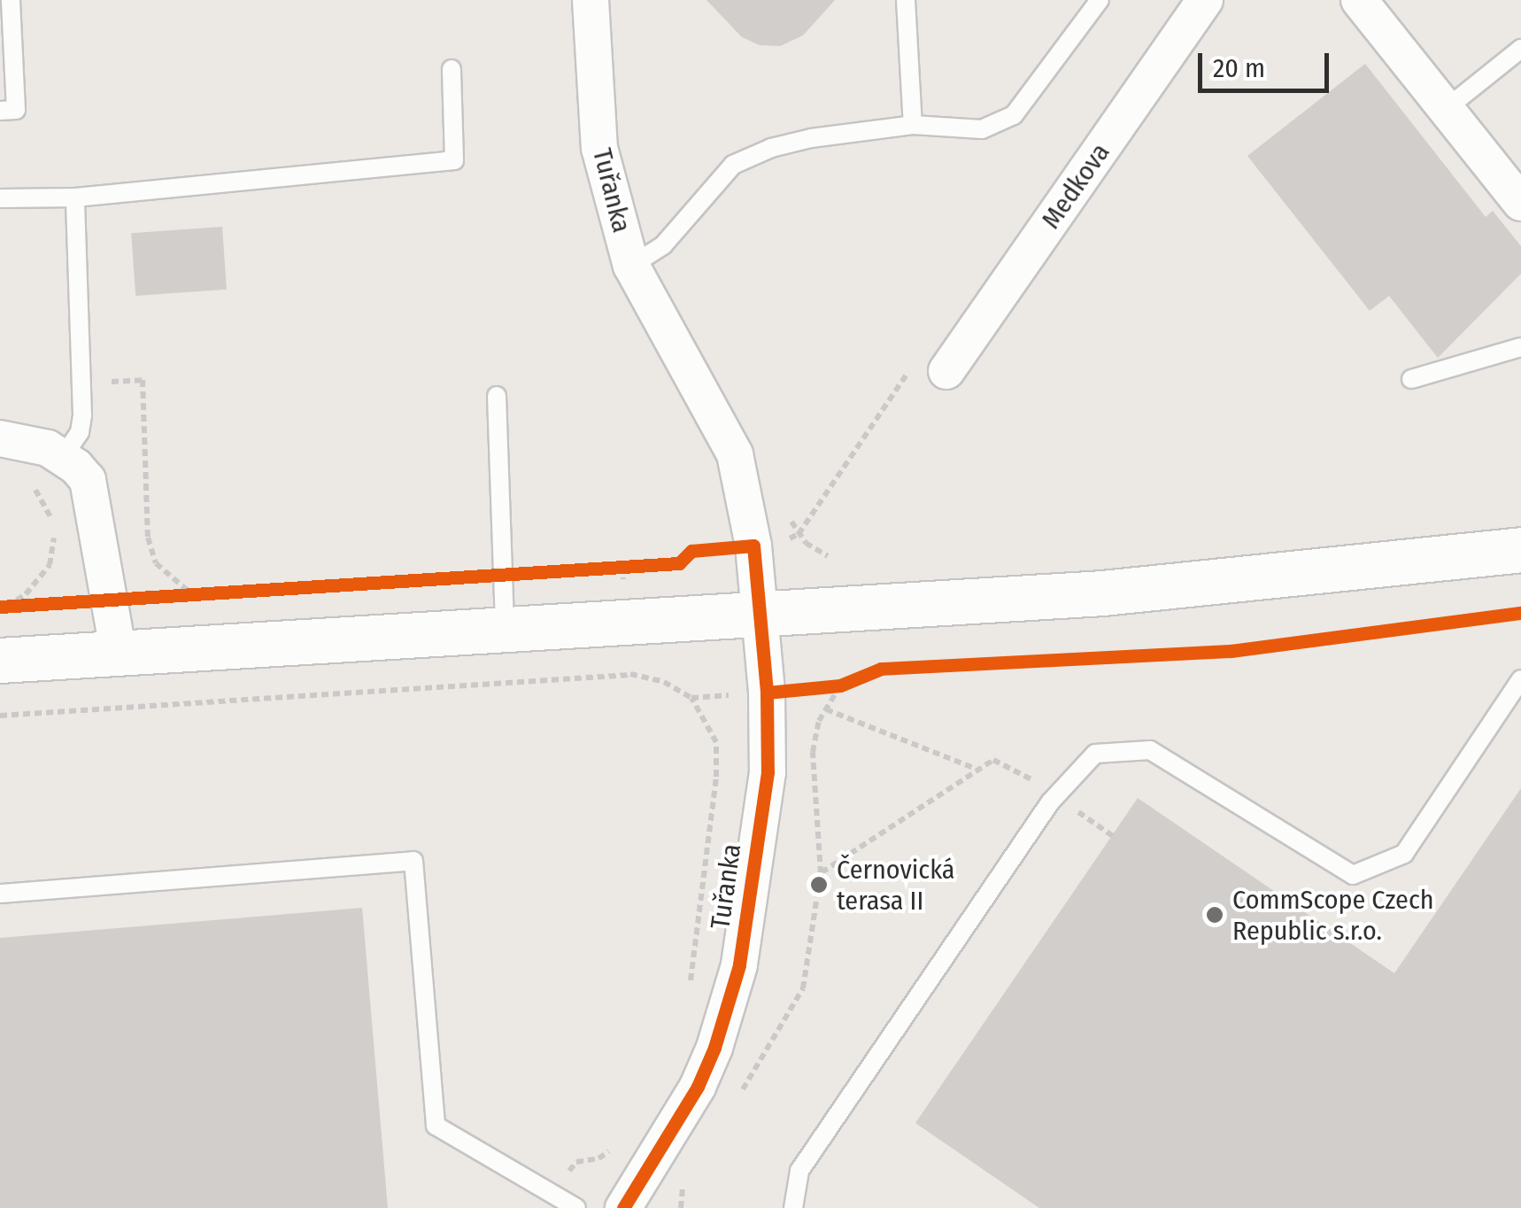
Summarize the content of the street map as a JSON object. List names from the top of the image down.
{
  "streets": {
    "street": ["Medkova", "Tuřanka"]
  },
  "places": ["Černovická terasa II", "CommScope Czech Republic s.r.o."],
  "scale_bar": "20 m"
}
